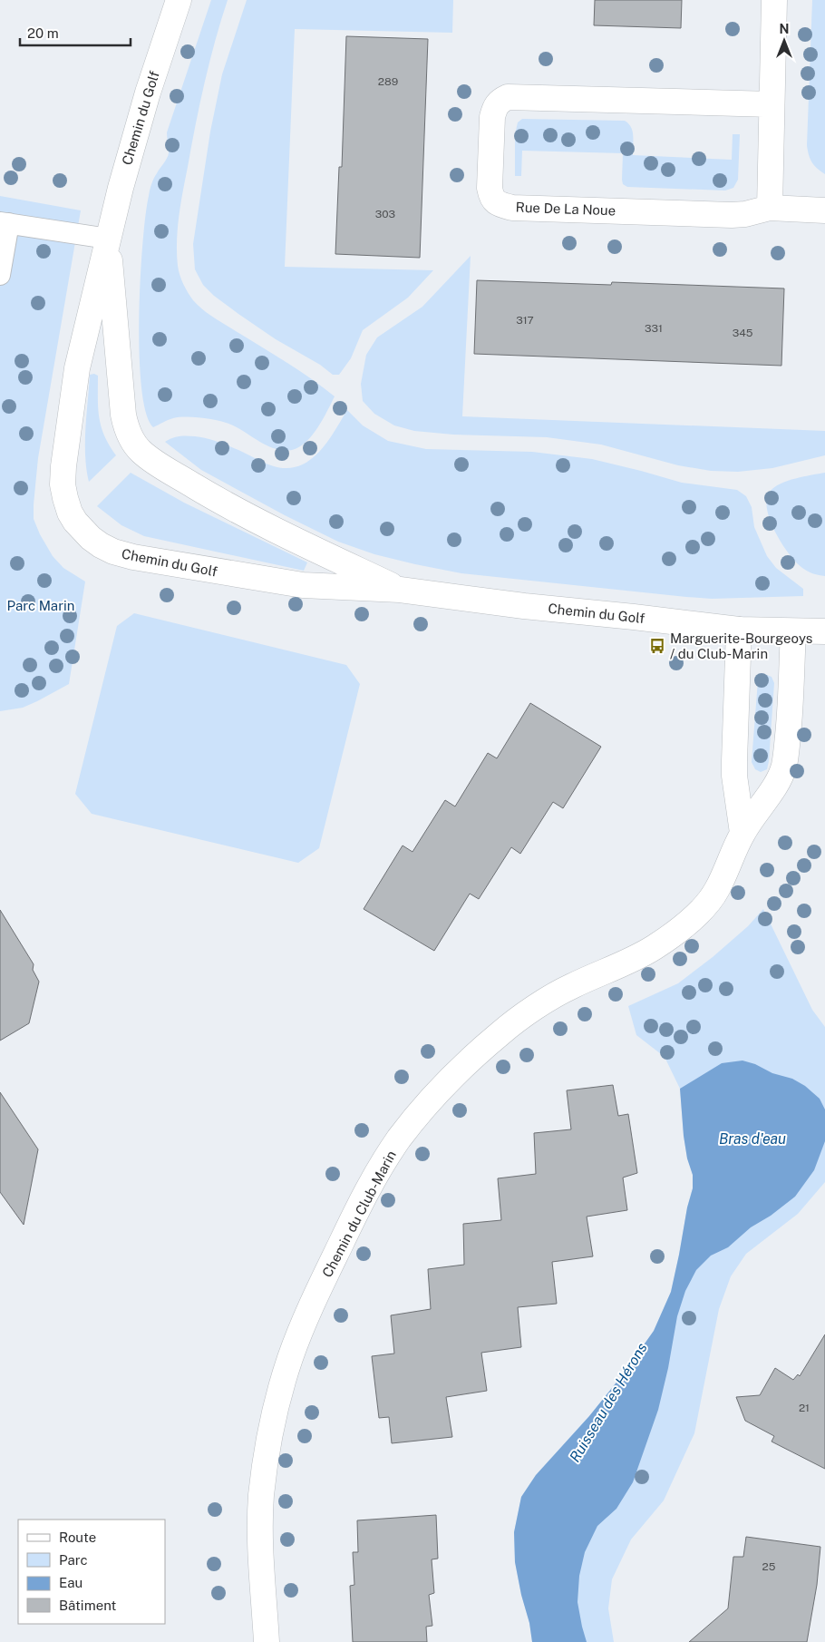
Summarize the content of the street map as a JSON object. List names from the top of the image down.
{
  "streets": {
    "street": ["Chemin du Golf", "Rue De La Noue", "Chemin du Club-Marin"]
  },
  "crossings": [
    ["Chemin du Golf", "Chemin du Club-Marin"]
  ],
  "water": ["Bras d'eau", "Ruisseau des Hérons"],
  "parks": ["Parc Marin"],
  "places": {
    "bus stop": ["Marguerite-Bourgeoys / du Club-Marin"]
  },
  "house_numbers": [
    "289",
    "303",
    "317",
    "331",
    "345",
    "21",
    "25"
  ],
  "legend": [
    "Route",
    "Parc",
    "Eau",
    "Bâtiment"
  ],
  "scale_bar": "20 m",
  "north": "top"
}
